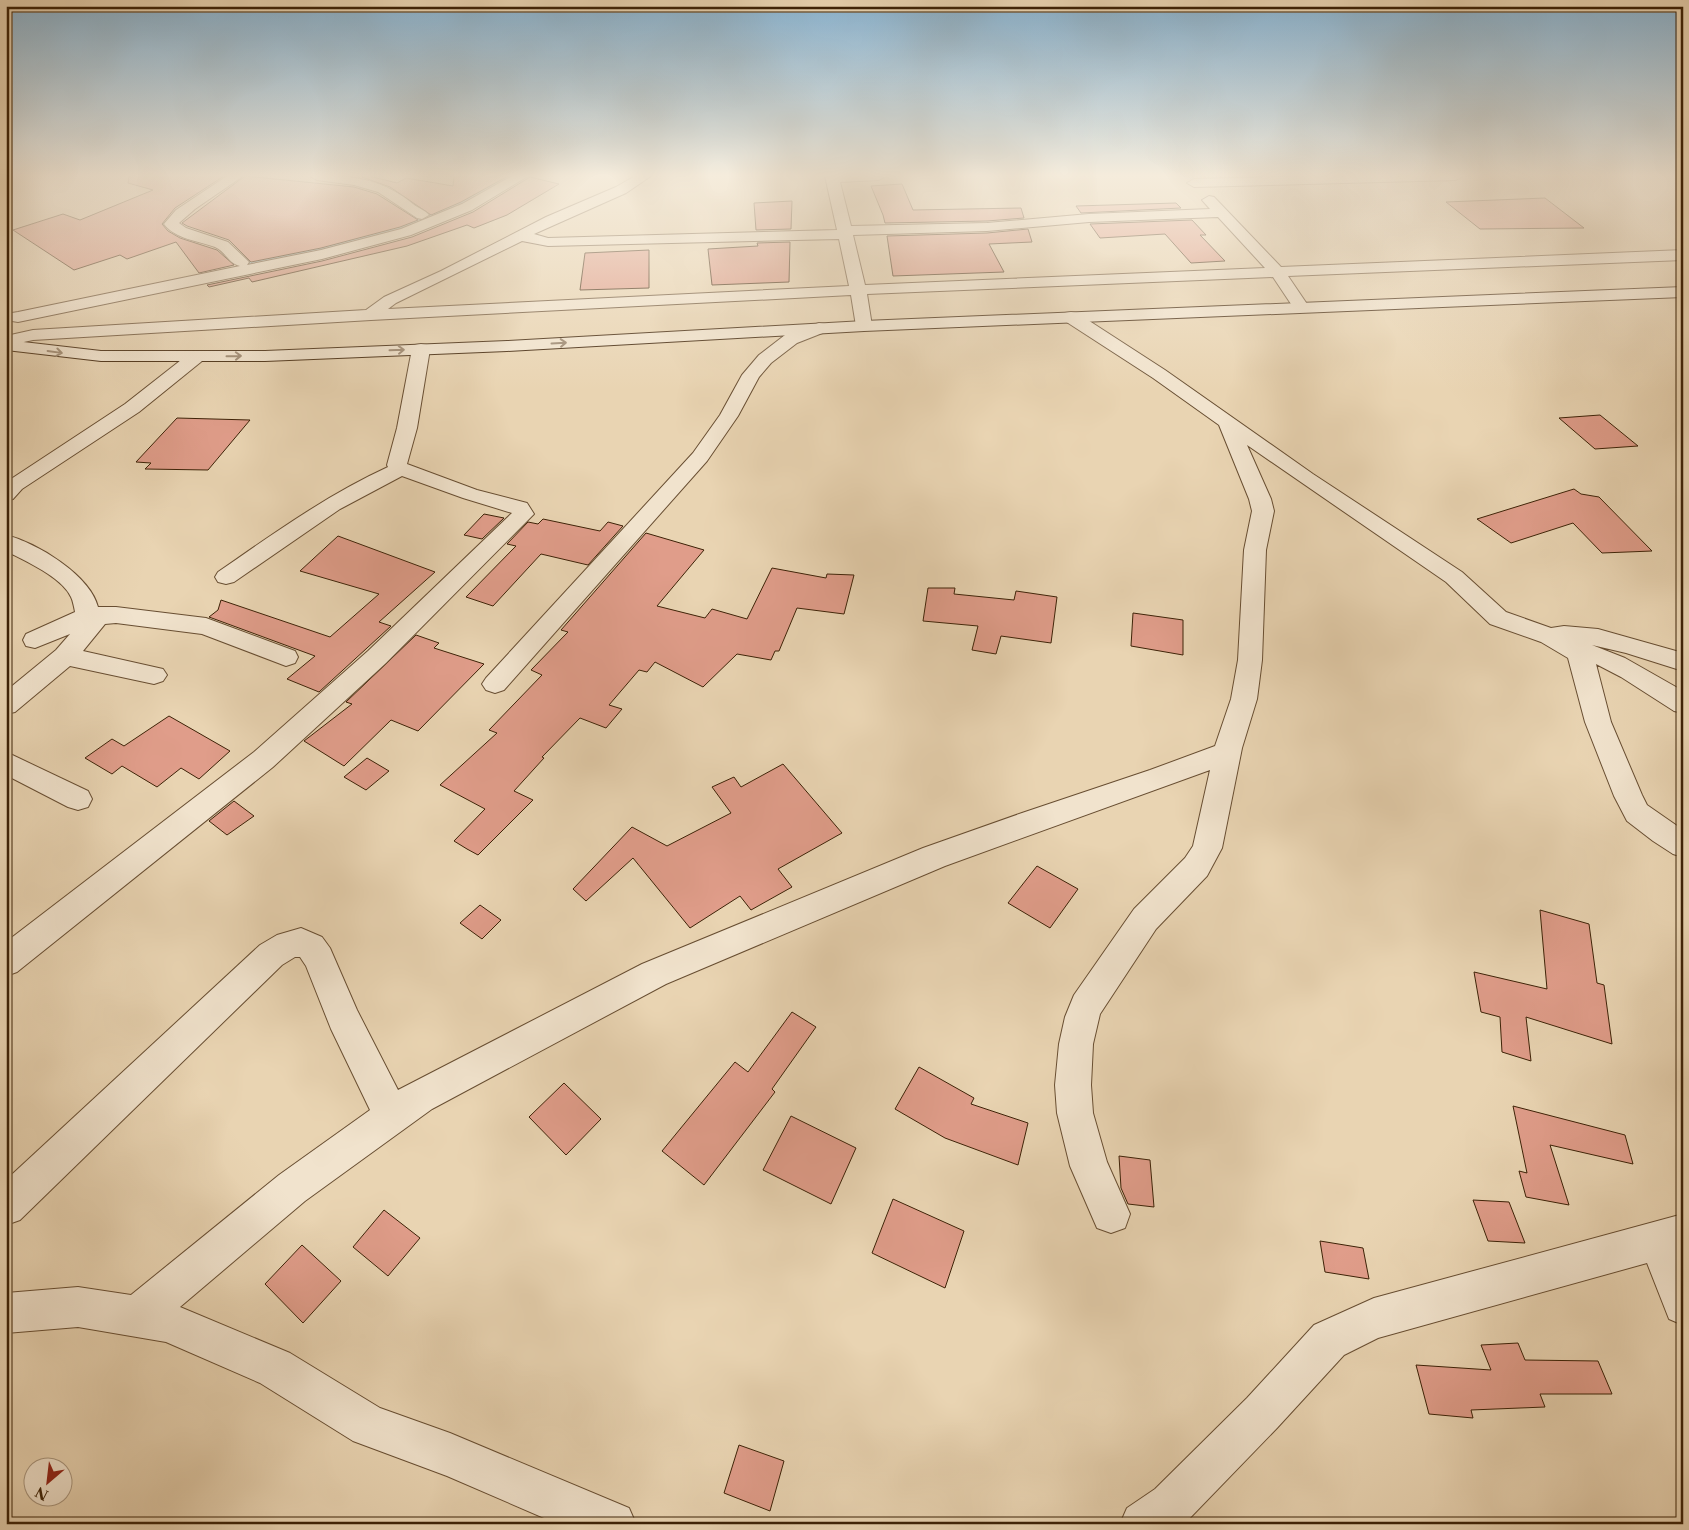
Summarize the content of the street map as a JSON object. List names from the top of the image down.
{
  "north": "bottom left"
}
